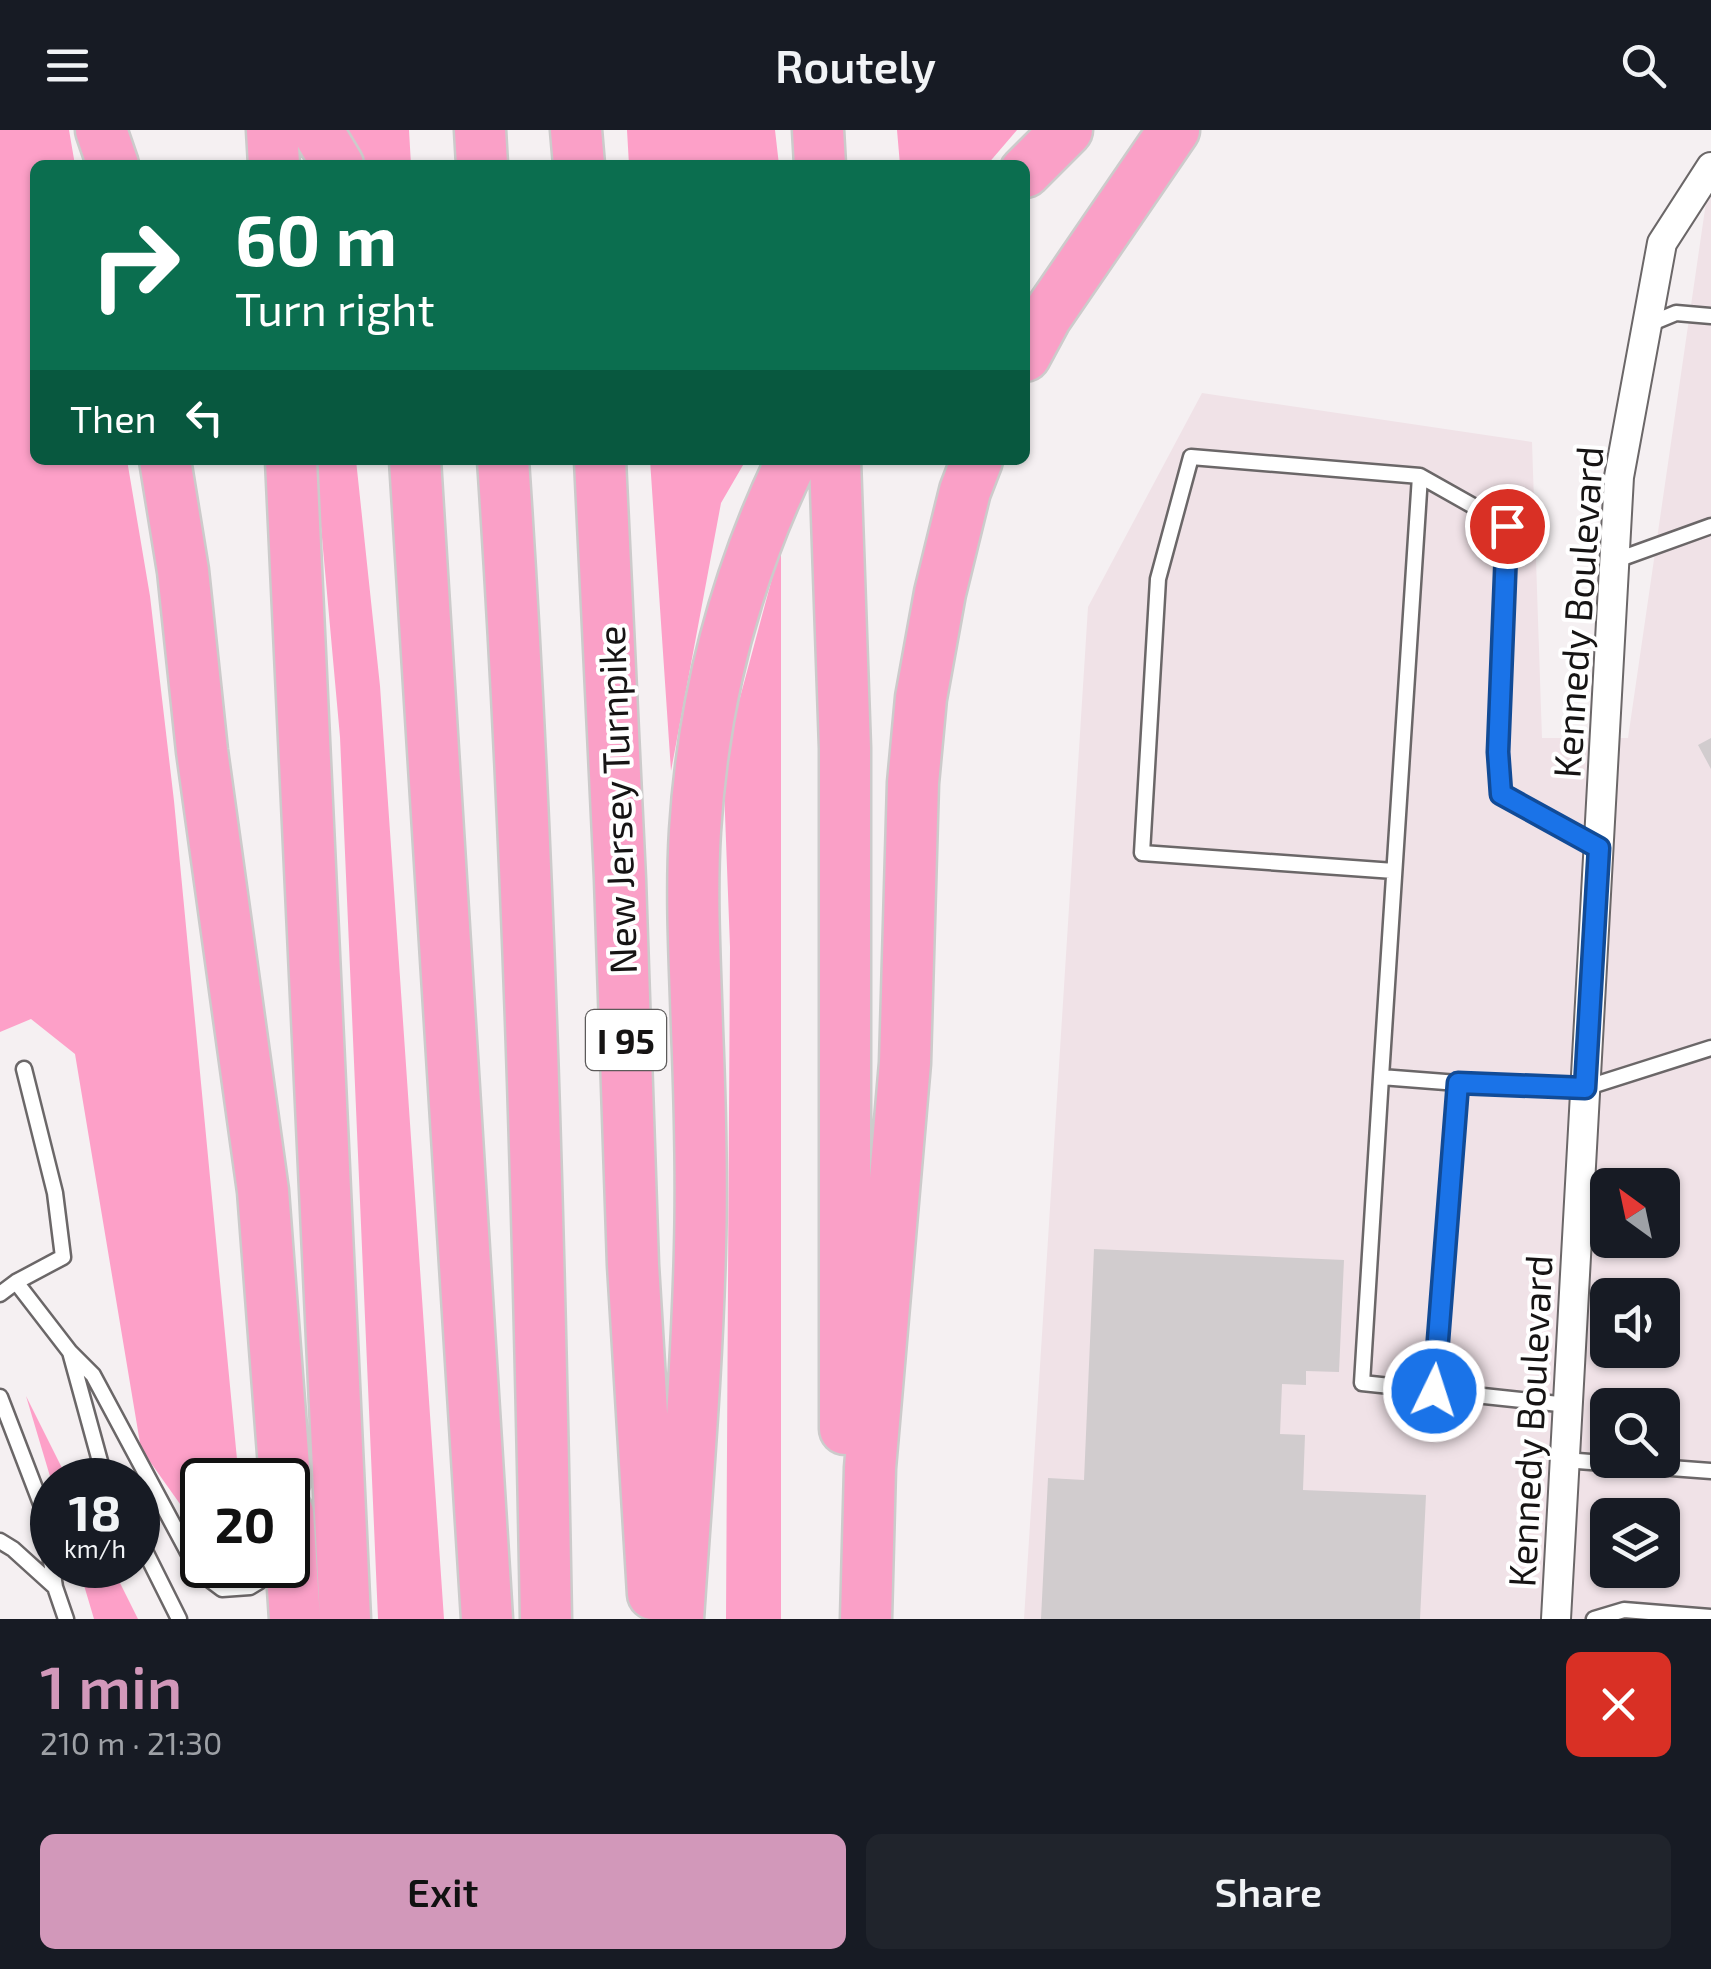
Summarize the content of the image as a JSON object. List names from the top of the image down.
{
  "streets": {
    "highway": ["New Jersey Turnpike", "I 95"],
    "street": ["Kennedy Boulevard"]
  },
  "north": "top left",
  "page": {
    "header": "Routely",
    "turn": ["60 m", "Turn right"],
    "then": "Then",
    "speed": "18 km/h",
    "limit": "20",
    "heading": ["1 min", "210 m · 21:30"],
    "buttons": ["Exit", "Share"]
  }
}
